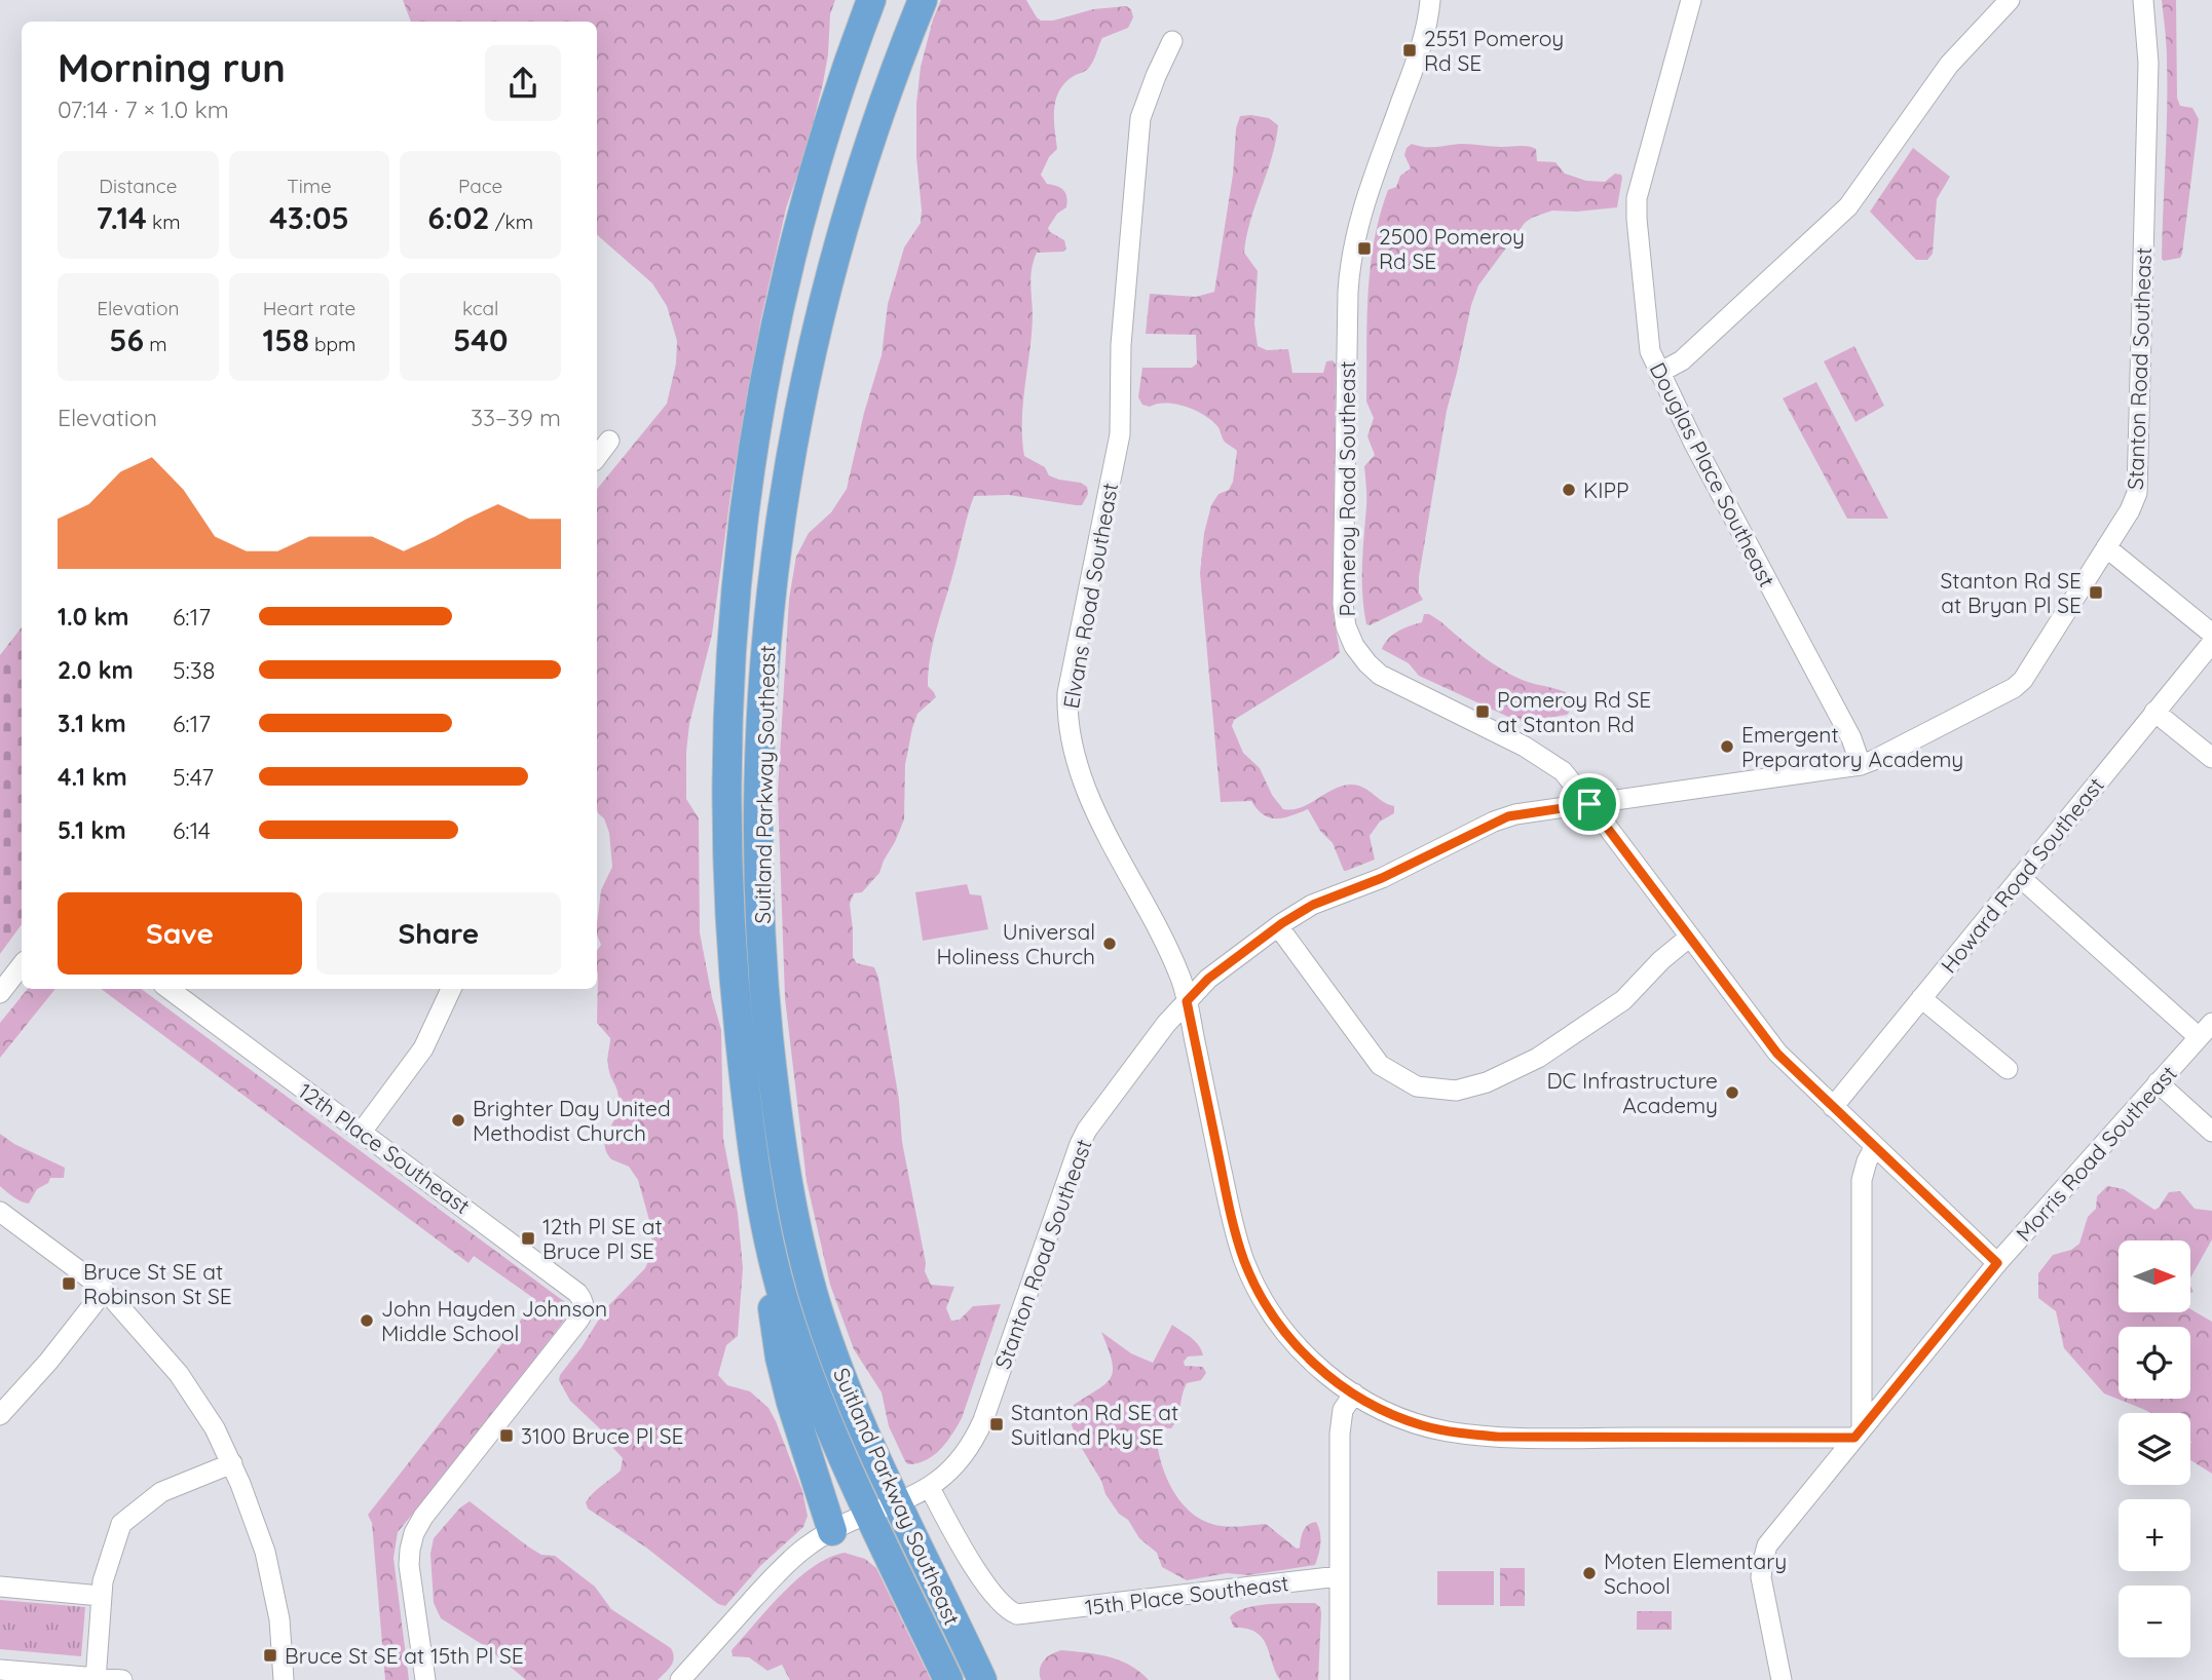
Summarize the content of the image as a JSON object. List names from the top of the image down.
{
  "streets": {
    "highway": ["Suitland Parkway Southeast"],
    "street": [
      "Stanton Road Southeast",
      "Douglas Place Southeast",
      "Pomeroy Road Southeast",
      "Elvans Road Southeast",
      "Howard Road Southeast",
      "12th Place Southeast",
      "Morris Road Southeast",
      "15th Place Southeast"
    ]
  },
  "crossings": [
    ["Stanton Road Southeast", "Douglas Place Southeast"],
    ["Stanton Road Southeast", "Pomeroy Road Southeast"],
    ["Stanton Road Southeast", "Elvans Road Southeast"],
    ["Stanton Road Southeast", "Suitland Parkway Southeast"],
    ["Stanton Road Southeast", "15th Place Southeast"],
    ["Pomeroy Road Southeast", "Howard Road Southeast"],
    ["Pomeroy Road Southeast", "Morris Road Southeast"],
    ["Elvans Road Southeast", "Morris Road Southeast"]
  ],
  "places": {
    "transit": [
      "2551 Pomeroy Rd SE",
      "2500 Pomeroy Rd SE",
      "Stanton Rd SE at Bryan Pl SE",
      "Pomeroy Rd SE at Stanton Rd",
      "12th Pl SE at Bruce Pl SE",
      "Bruce St SE at Robinson St SE",
      "Stanton Rd SE at Suitland Pky SE",
      "3100 Bruce Pl SE",
      "Bruce St SE at 15th Pl SE"
    ],
    "other": [
      "KIPP",
      "Emergent Preparatory Academy",
      "Universal Holiness Church",
      "DC Infrastructure Academy",
      "Brighter Day United Methodist Church",
      "John Hayden Johnson Middle School",
      "Moten Elementary School"
    ]
  },
  "north": "right",
  "page": {
    "heading": ["Morning run", "07:14 · 7 × 1.0 km"],
    "stats": [
      ["Distance", "7.14 km"],
      ["Time", "43:05"],
      ["Pace", "6:02 /km"],
      ["Elevation", "56 m"],
      ["Heart rate", "158 bpm"],
      ["kcal", "540"]
    ],
    "chart": ["Elevation", "33–39 m"],
    "list": [
      {
        "name": "1.0 km",
        "note": "6:17"
      },
      {
        "name": "2.0 km",
        "note": "5:38"
      },
      {
        "name": "3.1 km",
        "note": "6:17"
      },
      {
        "name": "4.1 km",
        "note": "5:47"
      },
      {
        "name": "5.1 km",
        "note": "6:14"
      }
    ],
    "buttons": ["Save", "Share"],
    "map_buttons": ["+", "−"]
  }
}
